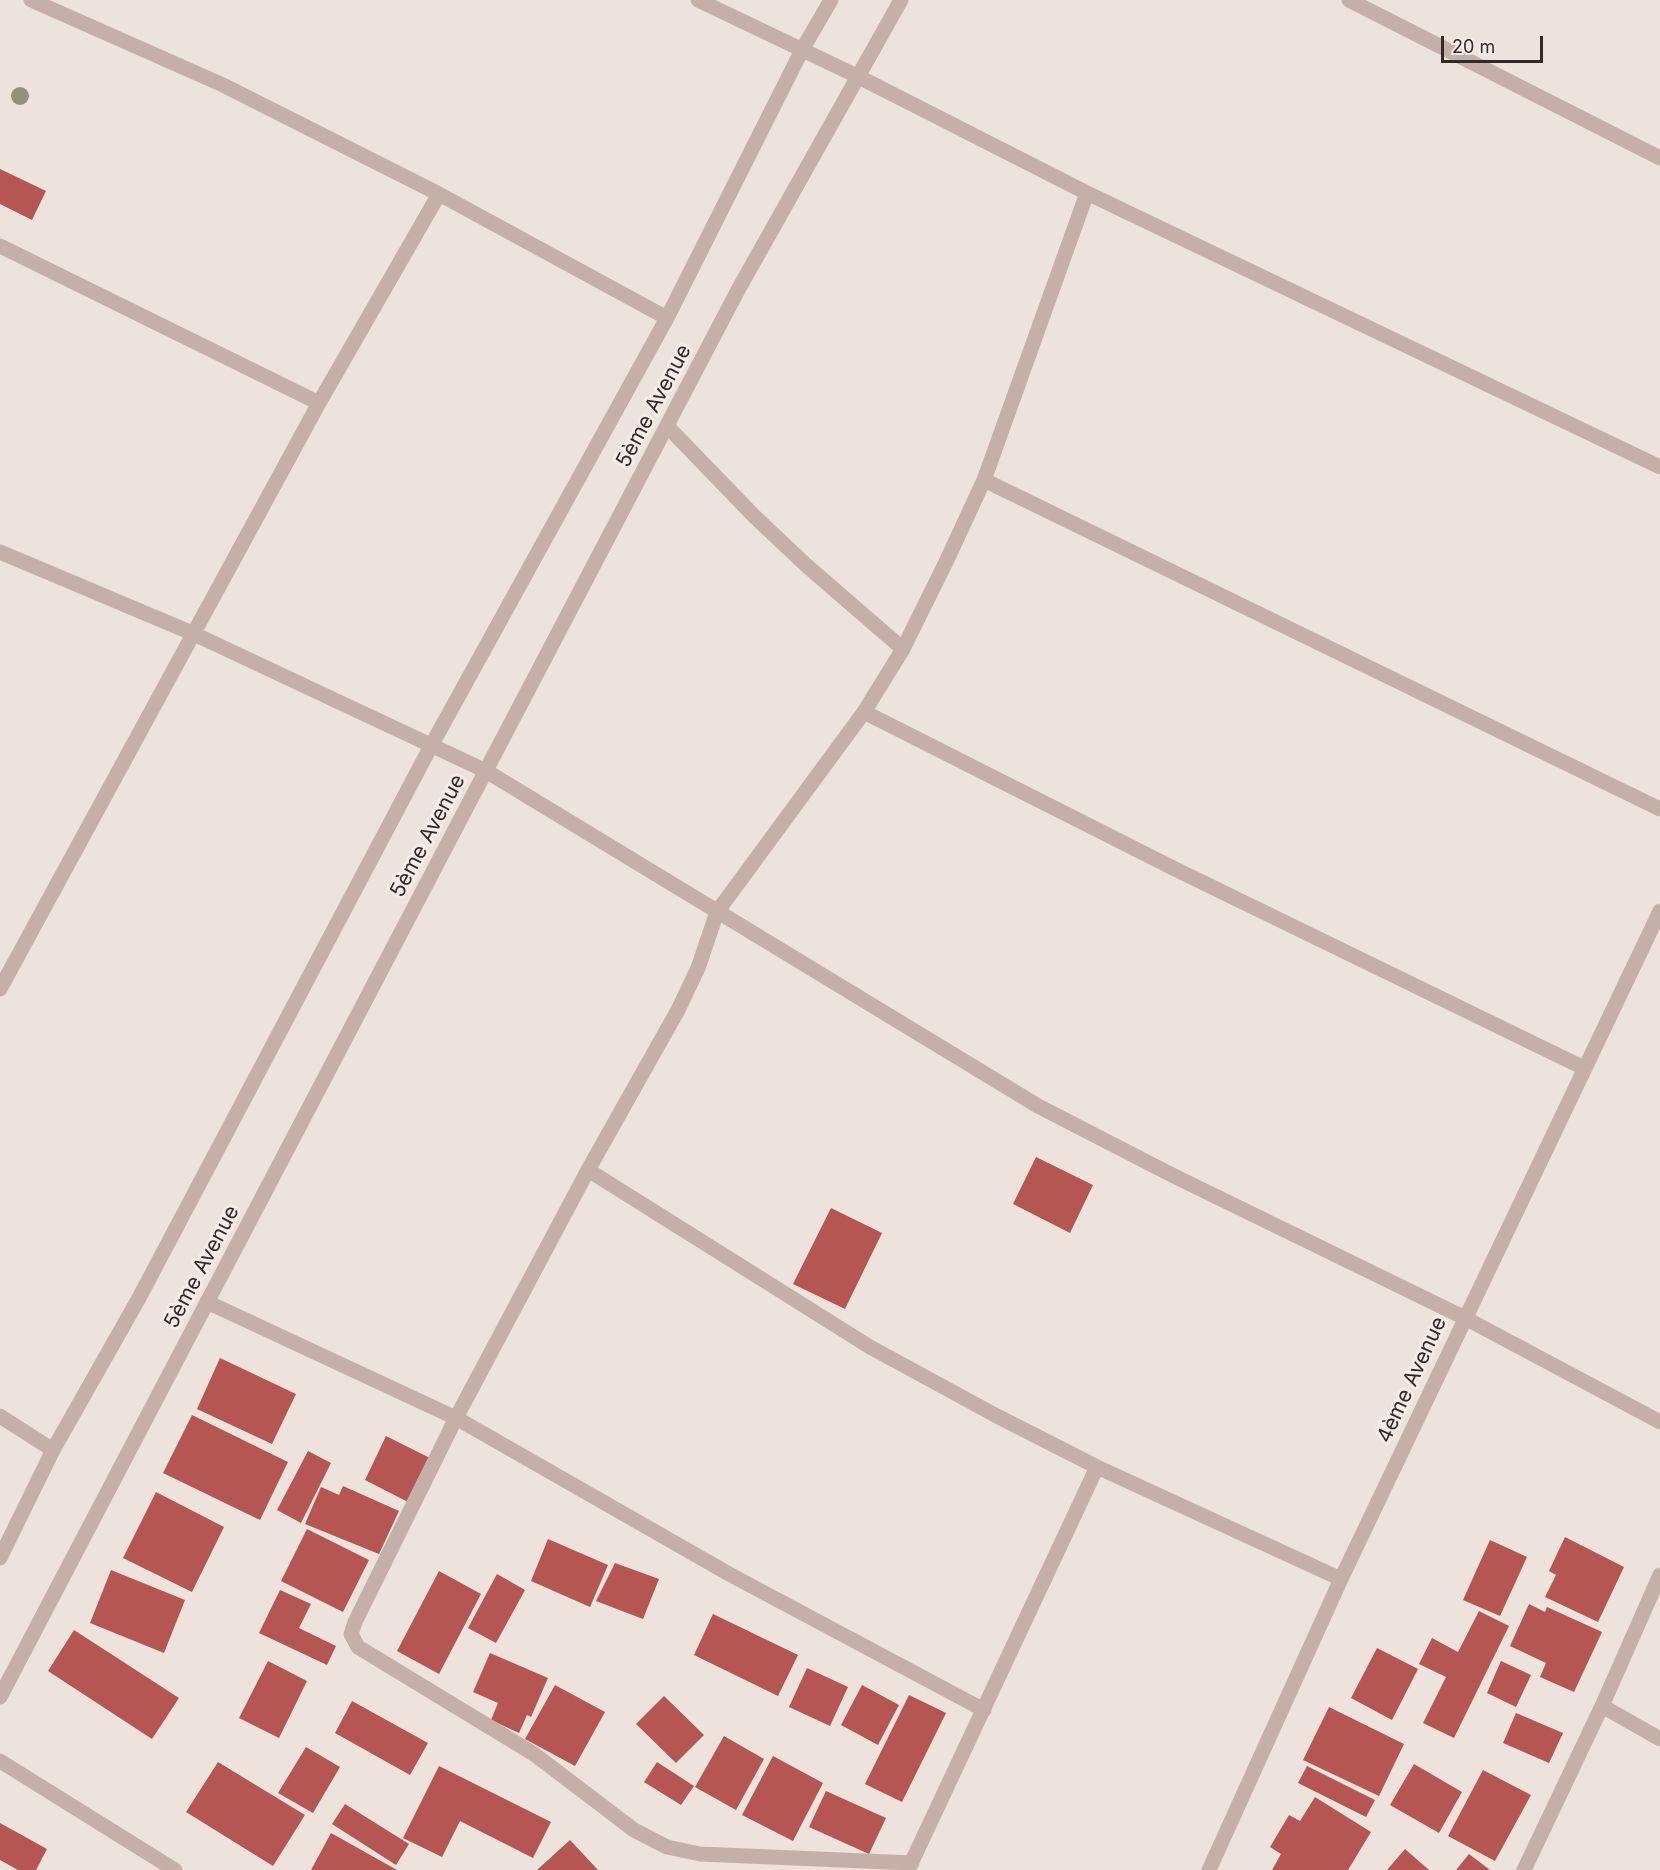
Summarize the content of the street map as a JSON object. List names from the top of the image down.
{
  "streets": {
    "street": ["5ème Avenue", "4ème Avenue"]
  },
  "scale_bar": "20 m"
}
